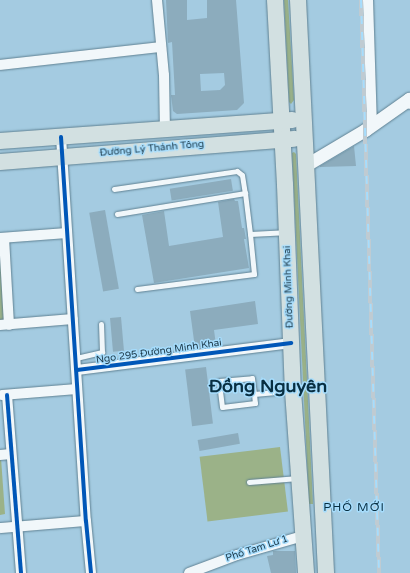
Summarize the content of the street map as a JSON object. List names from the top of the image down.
{
  "streets": {
    "main road": ["Đường Lý Thánh Tông", "Đường Minh Khai"],
    "street": ["Ngo 295 Đường Minh Khai", "Phố Tam Lư 1"]
  },
  "crossings": [
    ["Đường Lý Thánh Tông", "Đường Minh Khai"],
    ["Đường Minh Khai", "Ngo 295 Đường Minh Khai"],
    ["Đường Minh Khai", "Phố Tam Lư 1"]
  ],
  "districts": ["Đồng Nguyên", "PHỐ MỚI"]
}
